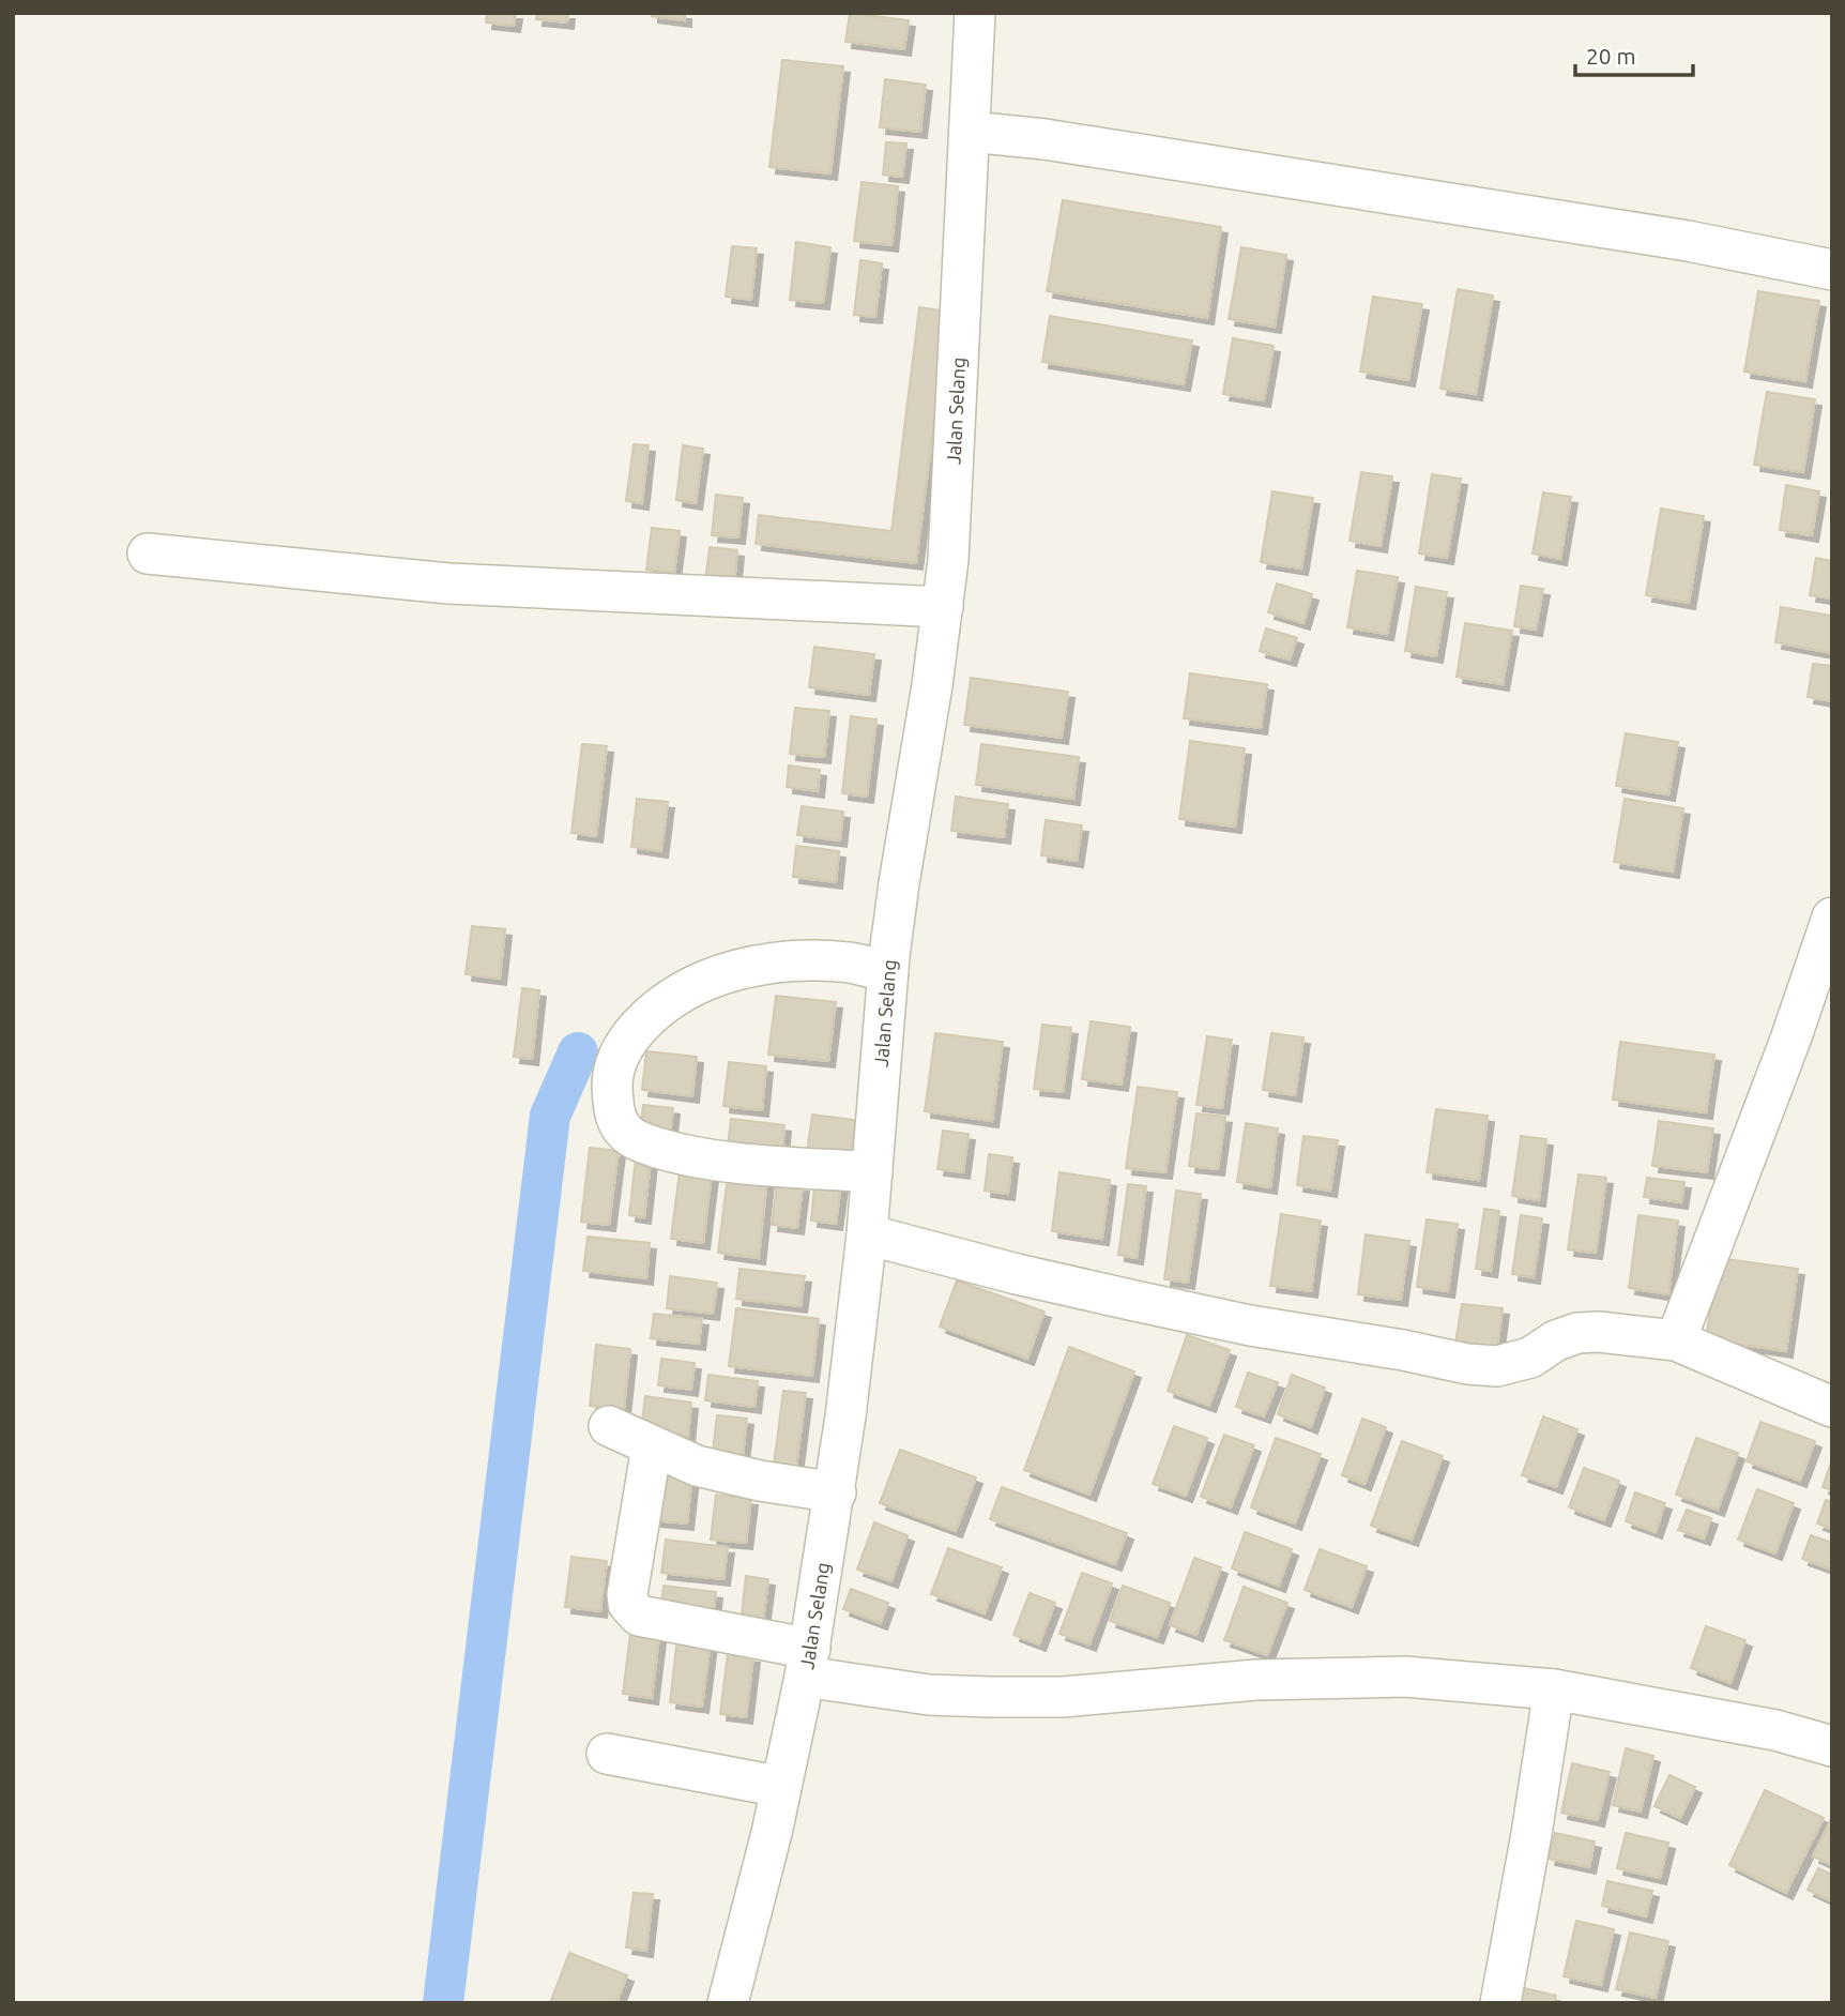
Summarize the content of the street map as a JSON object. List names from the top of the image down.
{
  "streets": {
    "street": ["Jalan Selang"]
  },
  "scale_bar": "20 m"
}
